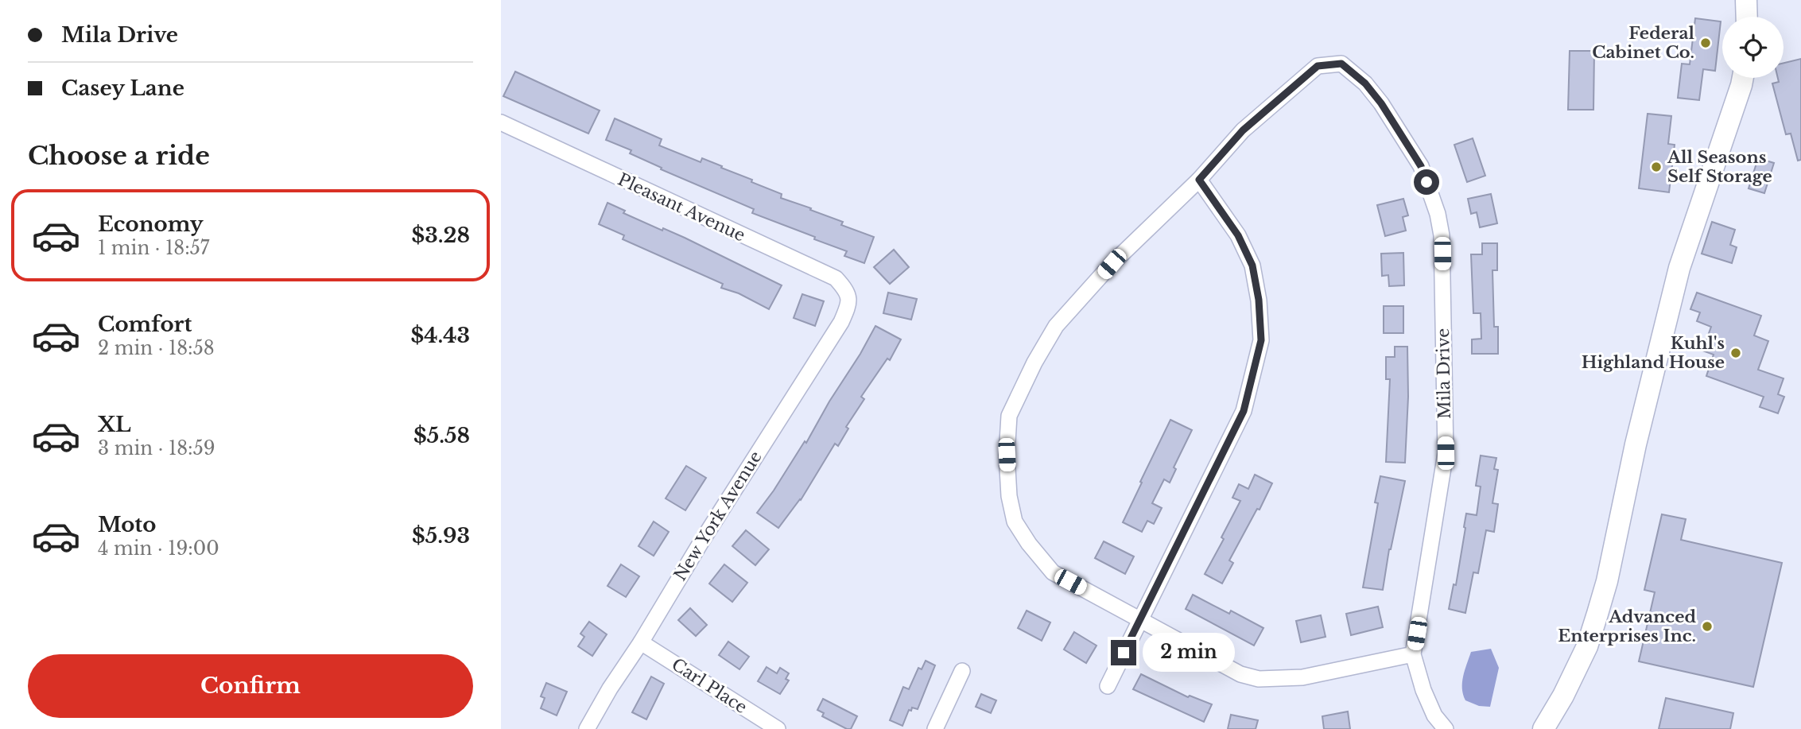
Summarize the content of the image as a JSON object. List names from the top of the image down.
{
  "streets": {
    "street": [
      "Pleasant Avenue",
      "Mila Drive",
      "New York Avenue",
      "Carl Place"
    ]
  },
  "crossings": [
    ["Pleasant Avenue", "New York Avenue"],
    ["New York Avenue", "Carl Place"]
  ],
  "places": [
    "Federal Cabinet Co.",
    "All Seasons Self Storage",
    "Kuhl's Highland House",
    "Advanced Enterprises Inc."
  ],
  "page": {
    "banner": ["Mila Drive", "Casey Lane"],
    "heading": "Choose a ride",
    "list": [
      {
        "name": "Economy",
        "note": "1 min · 18:57",
        "value": "$3.28"
      },
      {
        "name": "Comfort",
        "note": "2 min · 18:58",
        "value": "$4.43"
      },
      {
        "name": "XL",
        "note": "3 min · 18:59",
        "value": "$5.58"
      },
      {
        "name": "Moto",
        "note": "4 min · 19:00",
        "value": "$5.93"
      }
    ],
    "bubble": "2 min",
    "buttons": "Confirm"
  }
}
